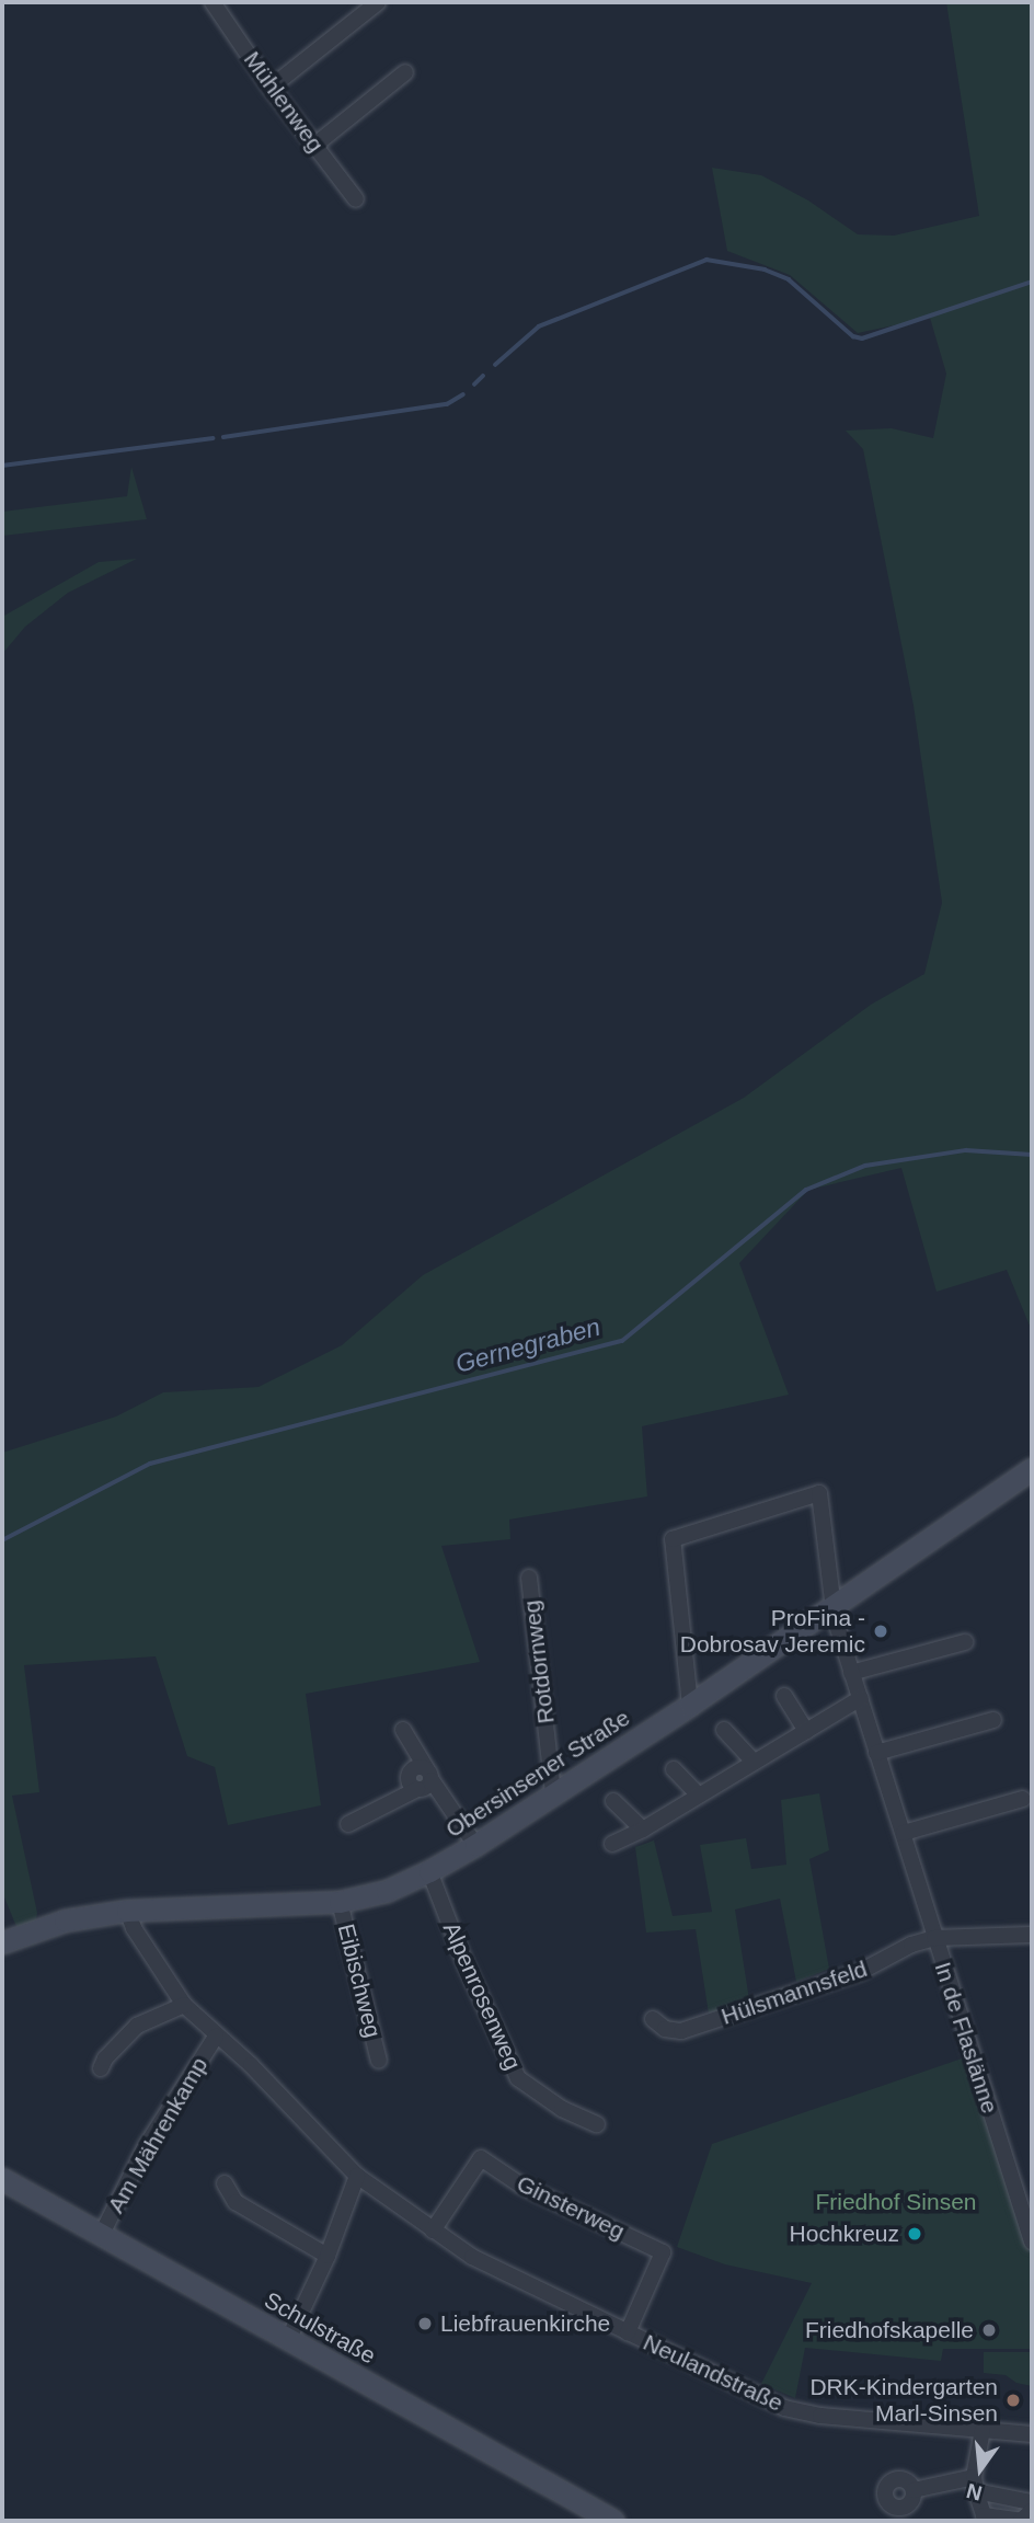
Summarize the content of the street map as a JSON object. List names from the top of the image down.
{
  "streets": {
    "street": [
      "Mühlenweg",
      "Rotdornweg",
      "Obersinsener Straße",
      "Eibischweg",
      "Hülsmannsfeld",
      "Alpenrosenweg",
      "In de Flaslänne",
      "Am Mährenkamp",
      "Ginsterweg",
      "Schulstraße",
      "Neulandstraße"
    ]
  },
  "crossings": [
    ["Rotdornweg", "Obersinsener Straße"],
    ["Obersinsener Straße", "Eibischweg"],
    ["Obersinsener Straße", "Alpenrosenweg"],
    ["Obersinsener Straße", "In de Flaslänne"],
    ["Obersinsener Straße", "Neulandstraße"],
    ["Hülsmannsfeld", "In de Flaslänne"],
    ["Am Mährenkamp", "Schulstraße"],
    ["Am Mährenkamp", "Neulandstraße"],
    ["Ginsterweg", "Neulandstraße"]
  ],
  "water": ["Gernegraben"],
  "parks": ["Friedhof Sinsen"],
  "places": [
    "ProFina - Dobrosav Jeremic",
    "Hochkreuz",
    "Liebfrauenkirche",
    "Friedhofskapelle",
    "DRK-Kindergarten Marl-Sinsen"
  ],
  "north": "bottom"
}
